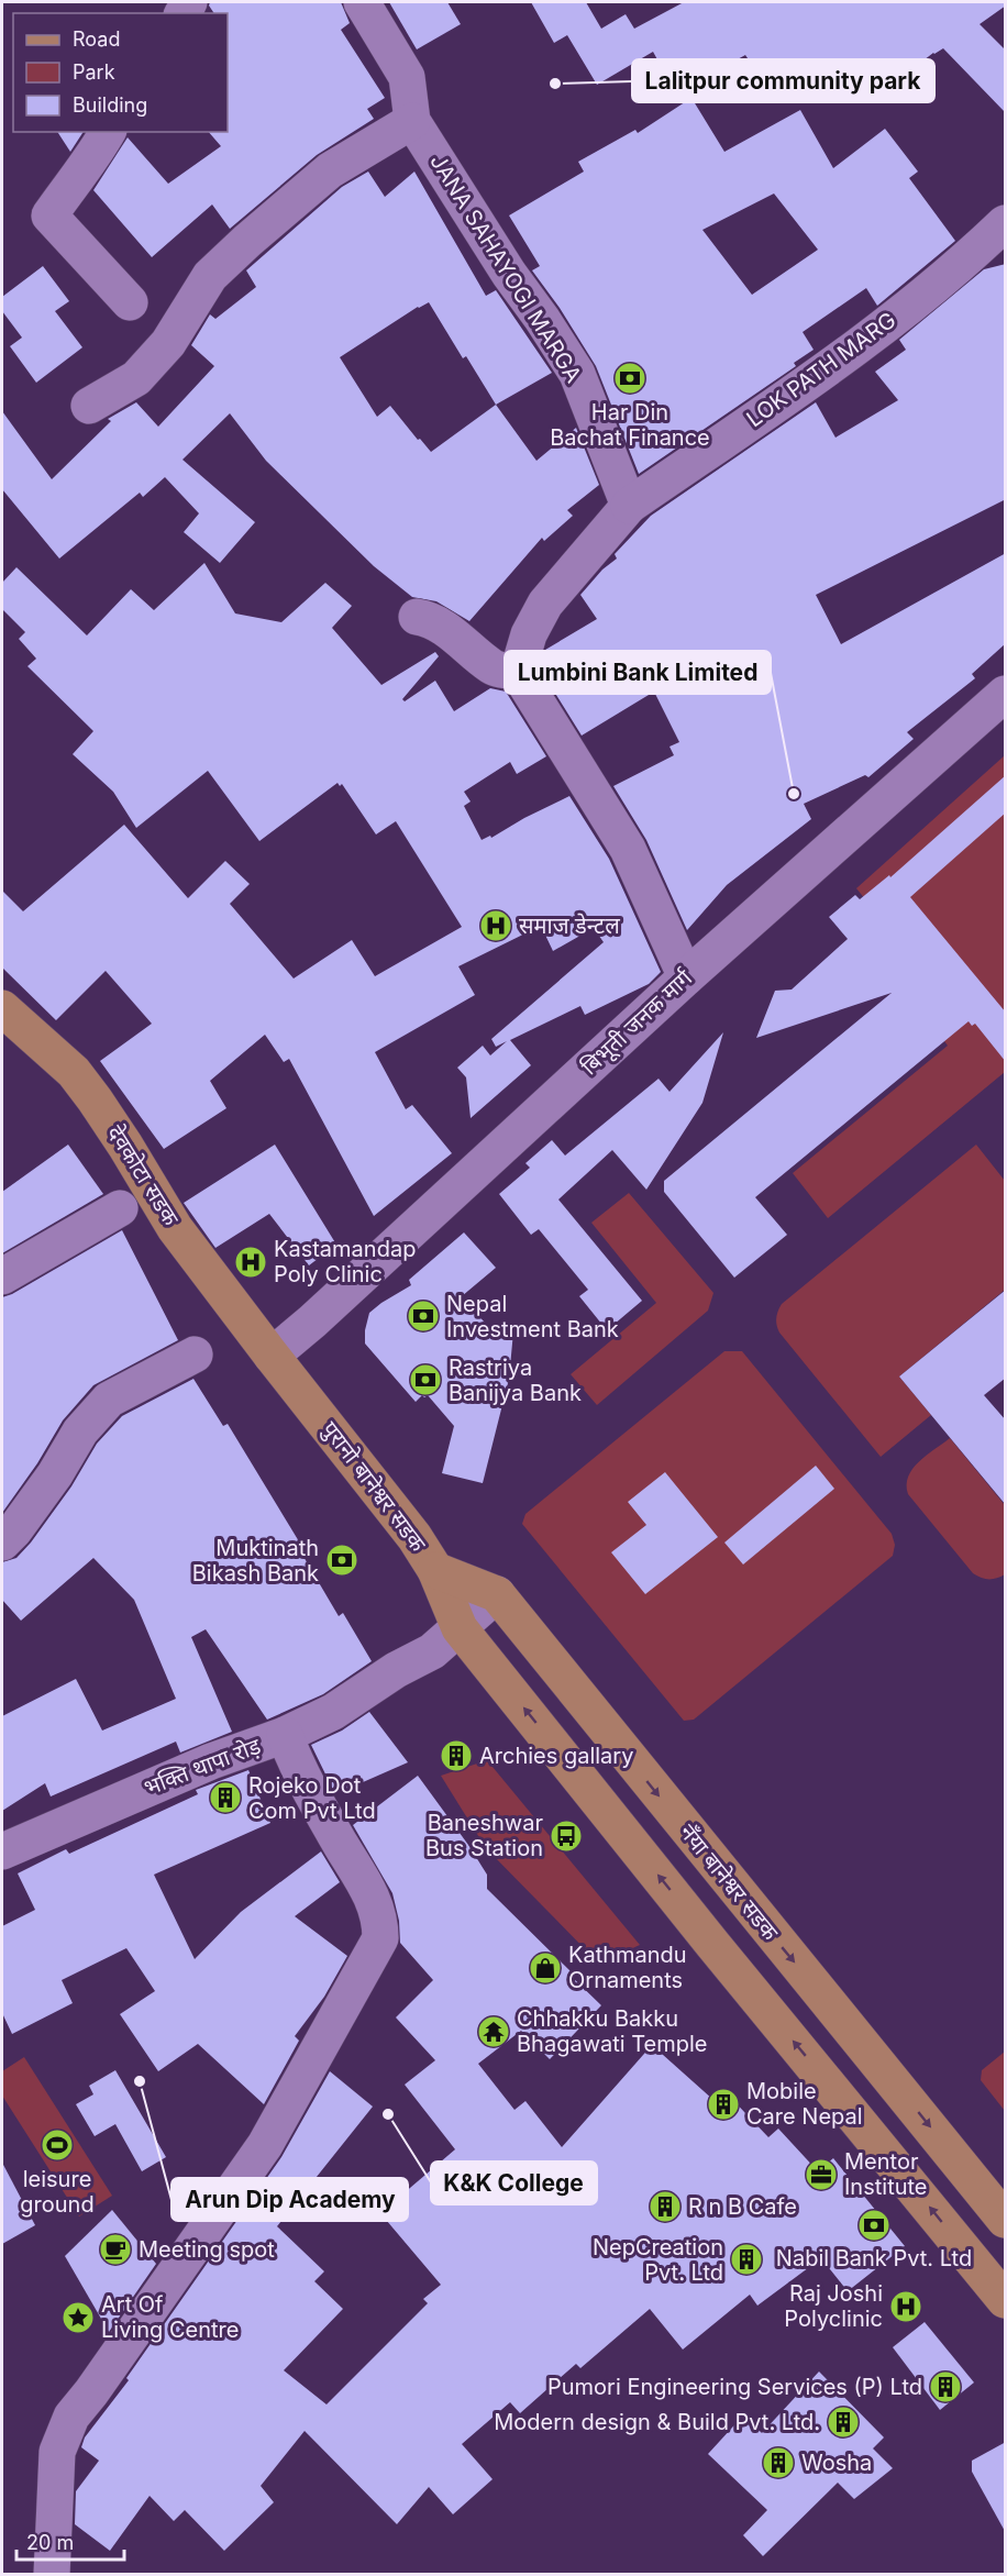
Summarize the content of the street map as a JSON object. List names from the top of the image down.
{
  "streets": {
    "main road": ["देवकोटा सडक", "पुरानो बानेश्वर सडक", "नँया बानेश्वर सडक"],
    "street": [
      "JANA SAHAYOGI MARGA",
      "LOK PATH MARG",
      "बिभूती जनक मार्ग",
      "भक्ति थापा रोड़"
    ]
  },
  "crossings": [
    ["JANA SAHAYOGI MARGA", "LOK PATH MARG"],
    ["बिभूती जनक मार्ग", "देवकोटा सडक"],
    ["बिभूती जनक मार्ग", "पुरानो बानेश्वर सडक"],
    ["देवकोटा सडक", "पुरानो बानेश्वर सडक"],
    ["पुरानो बानेश्वर सडक", "भक्ति थापा रोड़"],
    ["पुरानो बानेश्वर सडक", "नँया बानेश्वर सडक"],
    ["भक्ति थापा रोड़", "नँया बानेश्वर सडक"]
  ],
  "places": {
    "other": [
      "Lalitpur community park",
      "Lumbini Bank Limited",
      "Arun Dip Academy",
      "K&K College"
    ],
    "bank": [
      "Har Din Bachat Finance",
      "Nepal Investment Bank",
      "Rastriya Banijya Bank",
      "Muktinath Bikash Bank",
      "Nabil Bank Pvt. Ltd"
    ],
    "hospital": ["समाज डेन्टल", "Kastamandap Poly Clinic", "Raj Joshi Polyclinic"],
    "building": [
      "Archies gallary",
      "Rojeko Dot Com Pvt Ltd",
      "Mobile Care Nepal",
      "R n B Cafe",
      "NepCreation Pvt. Ltd",
      "Pumori Engineering Services (P) Ltd",
      "Modern design & Build Pvt. Ltd.",
      "Wosha"
    ],
    "bus stop": ["Baneshwar Bus Station"],
    "shop": ["Kathmandu Ornaments"],
    "temple": ["Chhakku Bakku Bhagawati Temple"],
    "sports": ["leisure ground"],
    "office": ["Mentor Institute"],
    "cafe": ["Meeting spot"],
    "place": ["Art Of Living Centre"]
  },
  "legend": ["Road", "Park", "Building"],
  "scale_bar": "20 m"
}
